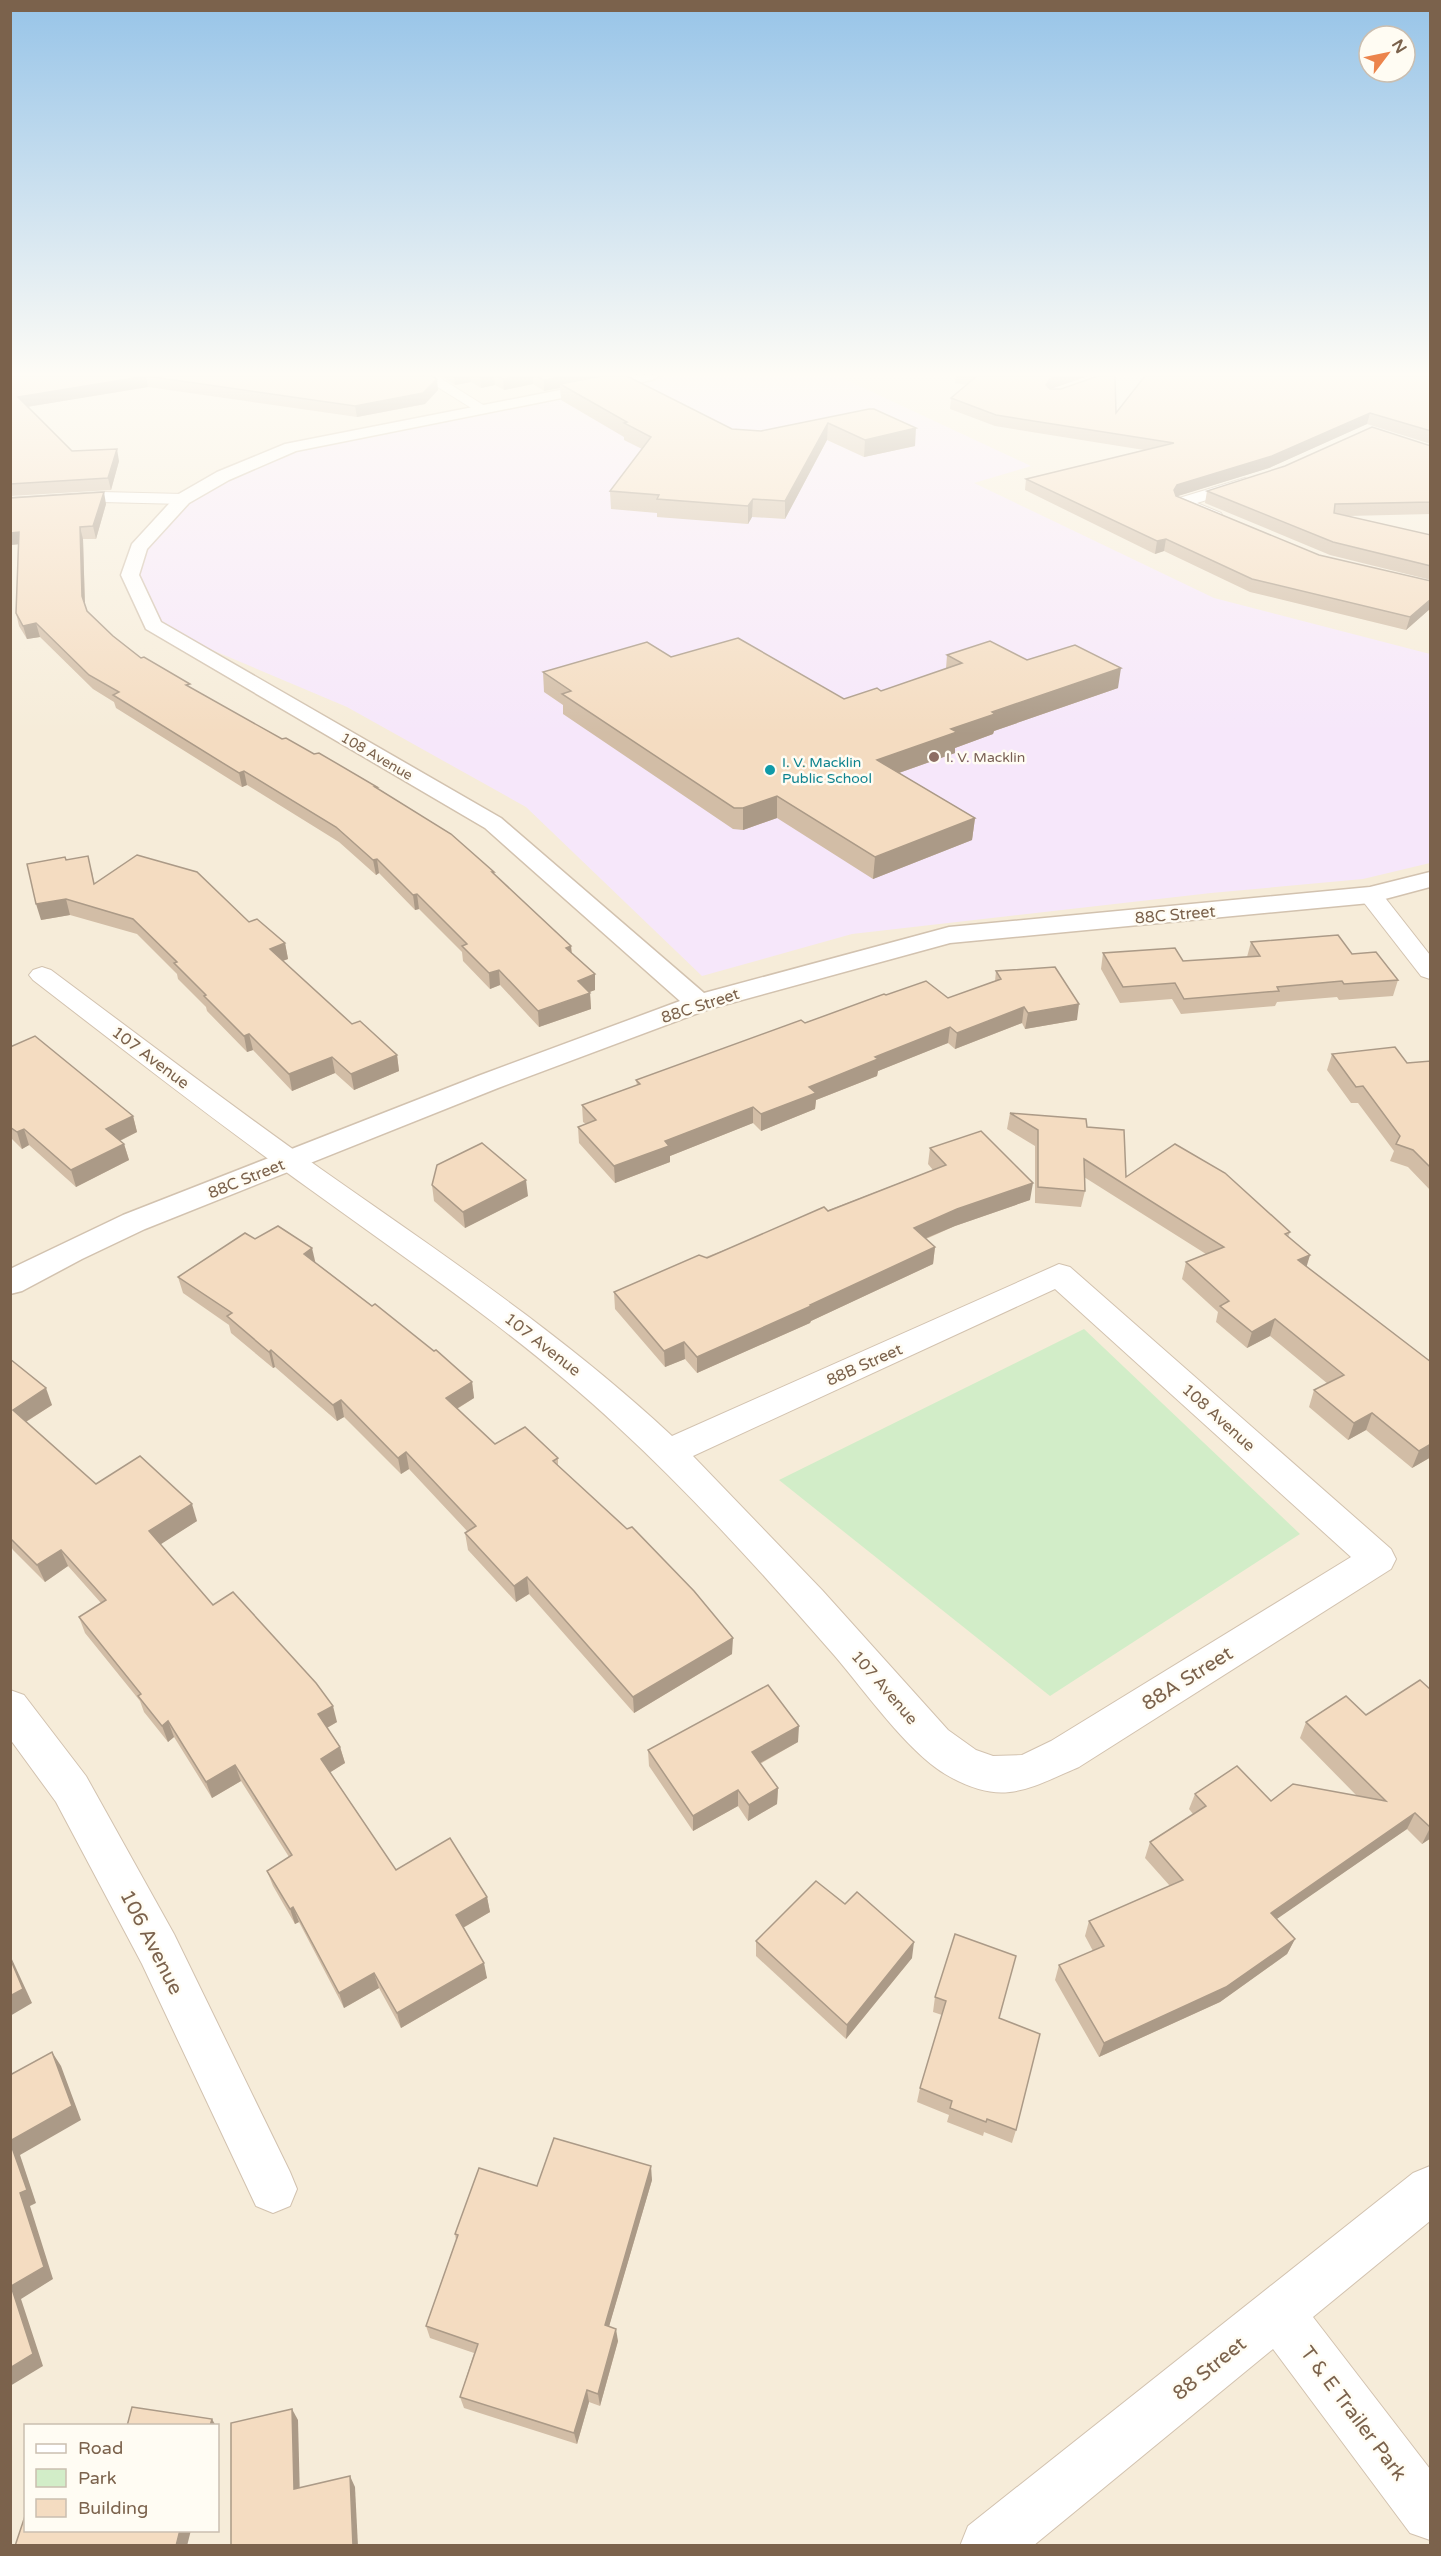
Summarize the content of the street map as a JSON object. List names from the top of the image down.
{
  "streets": {
    "street": [
      "108 Avenue",
      "88C Street",
      "107 Avenue",
      "88B Street",
      "88A Street",
      "106 Avenue",
      "88 Street",
      "T & E Trailer Park"
    ]
  },
  "crossings": [
    ["108 Avenue", "88C Street"],
    ["108 Avenue", "88B Street"],
    ["108 Avenue", "88A Street"],
    ["88C Street", "107 Avenue"],
    ["107 Avenue", "88B Street"],
    ["107 Avenue", "88A Street"],
    ["88 Street", "T & E Trailer Park"]
  ],
  "places": ["I. V. Macklin", "I. V. Macklin Public School"],
  "legend": ["Road", "Park", "Building"],
  "north": "top right"
}
